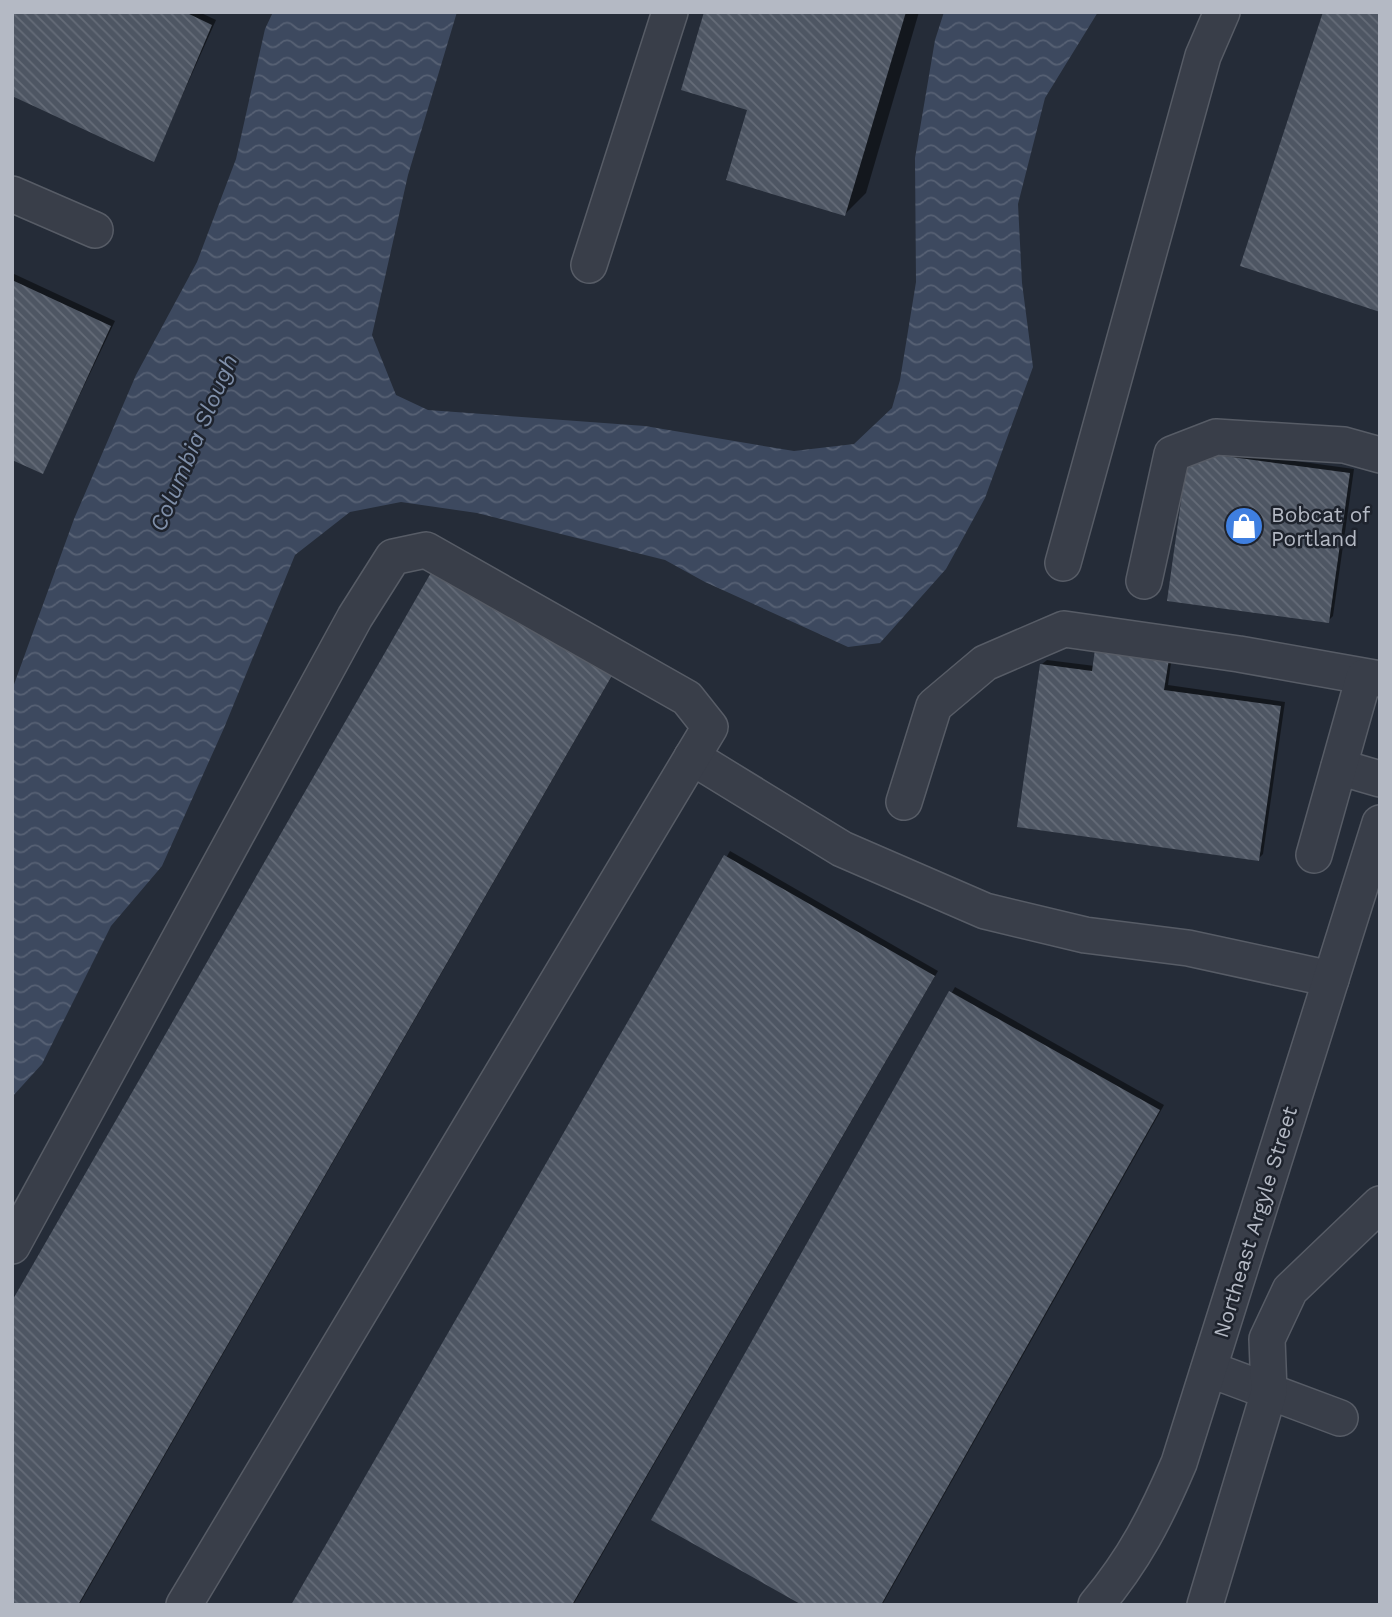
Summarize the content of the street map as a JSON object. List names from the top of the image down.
{
  "streets": {
    "street": ["Northeast Argyle Street"]
  },
  "water": ["Columbia Slough"],
  "places": {
    "shop": ["Bobcat of Portland"]
  }
}
